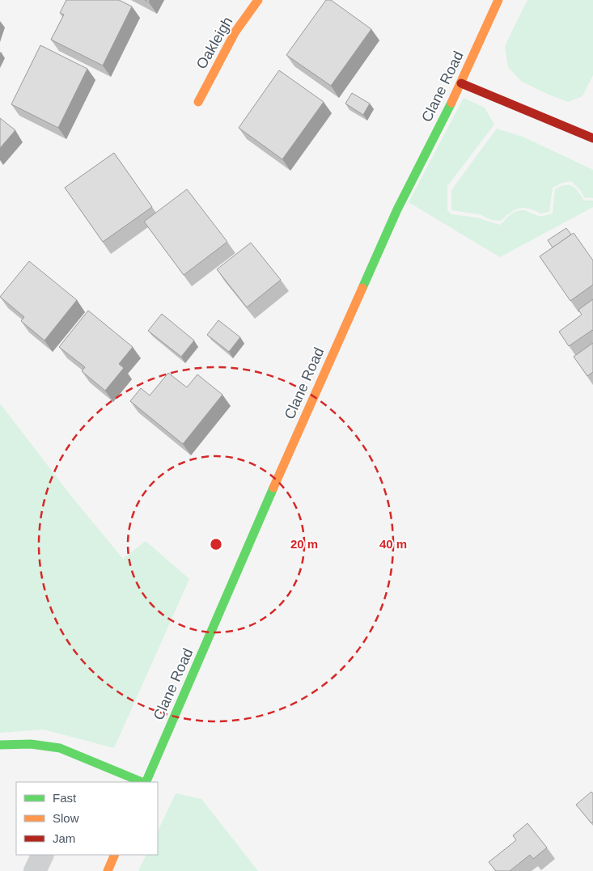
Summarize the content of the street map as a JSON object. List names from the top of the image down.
{
  "streets": {
    "main road": ["Oakleigh", "Clane Road"]
  },
  "legend": ["Fast", "Slow", "Jam"],
  "rings": ["20 m", "40 m"]
}
